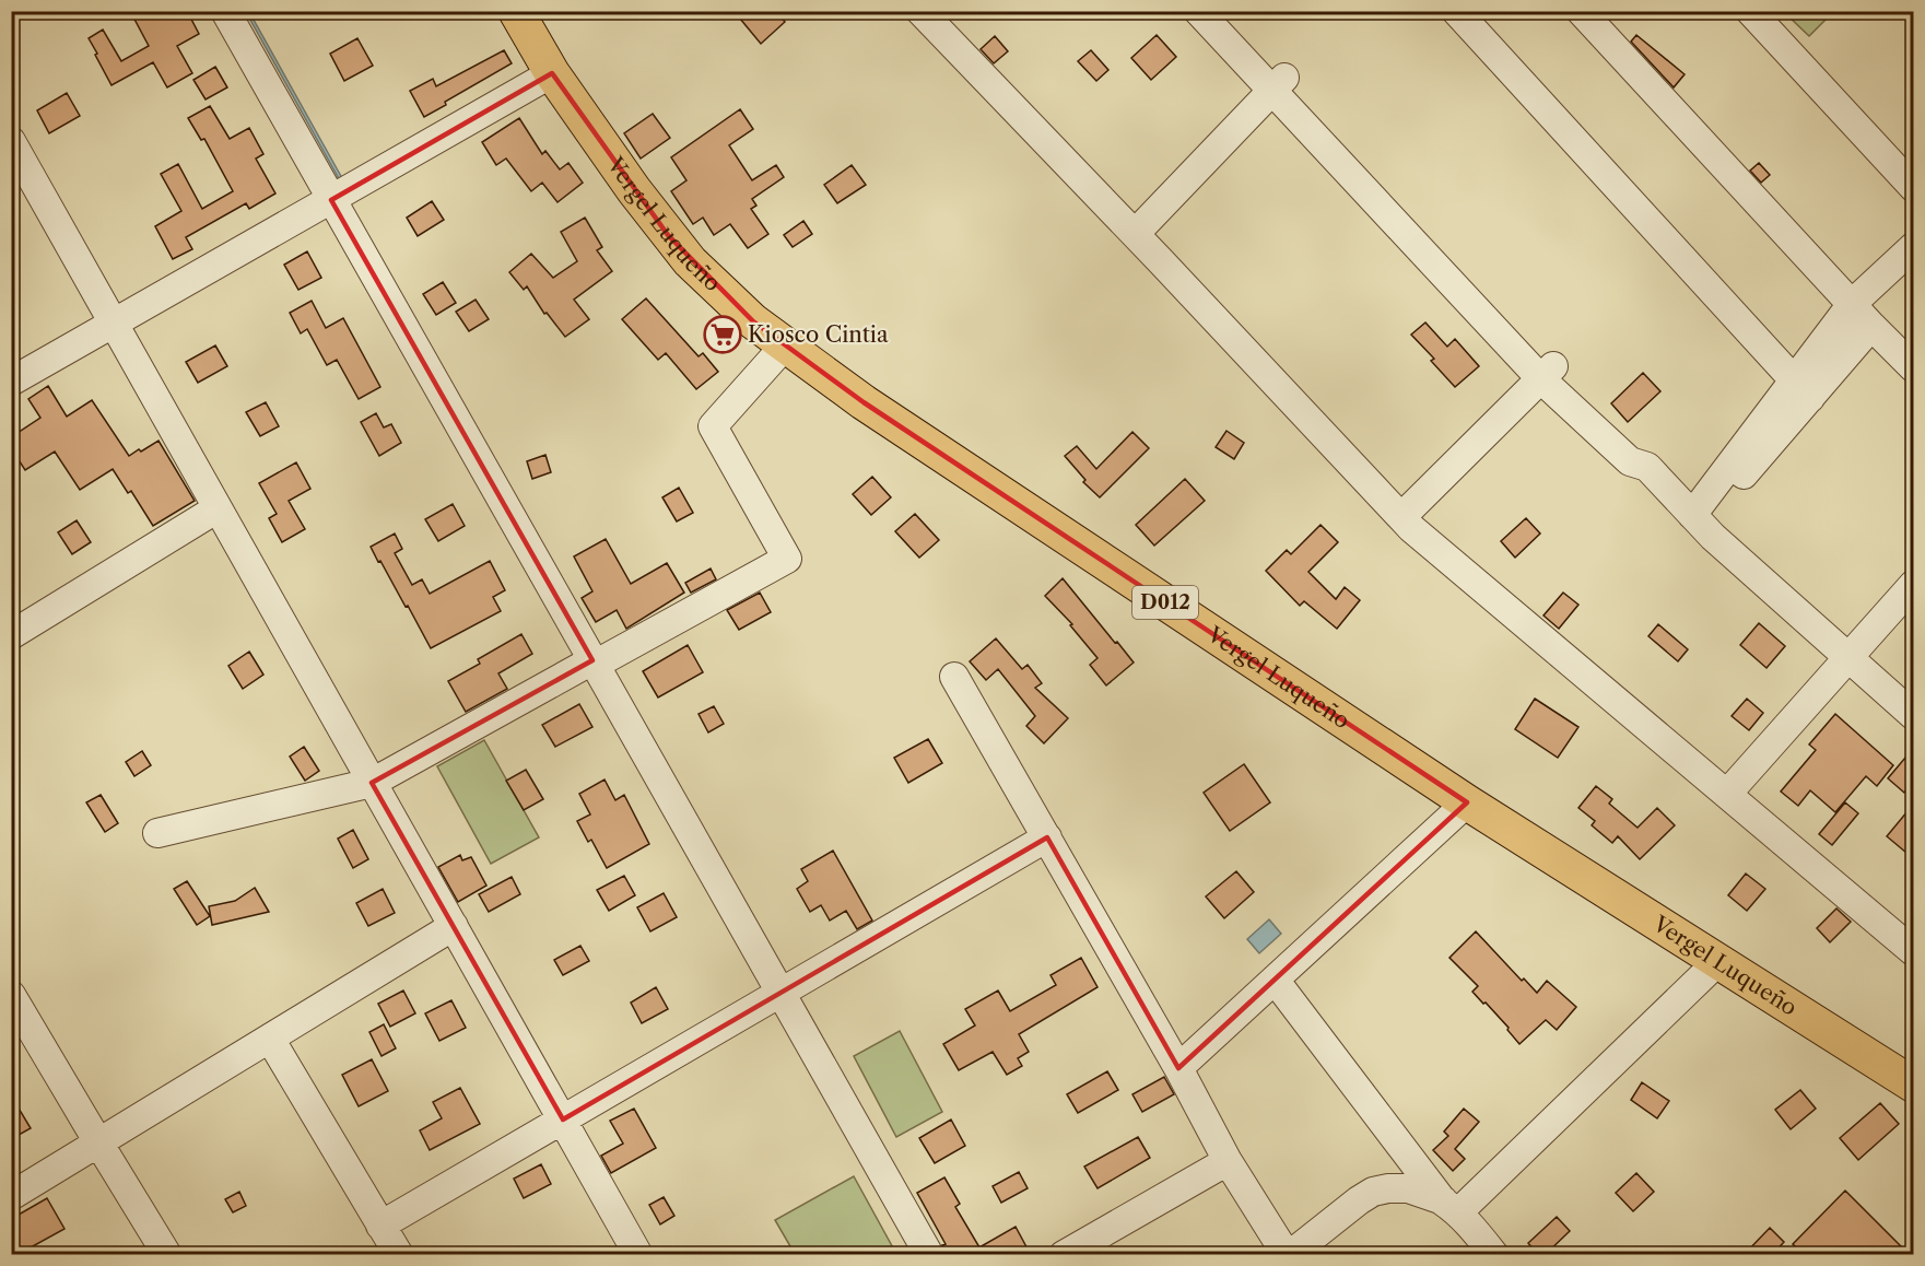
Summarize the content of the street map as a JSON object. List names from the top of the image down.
{
  "streets": {
    "main road": ["Vergel Luqueño", "D012"]
  },
  "places": {
    "supermarket": ["Kiosco Cintia"]
  }
}
